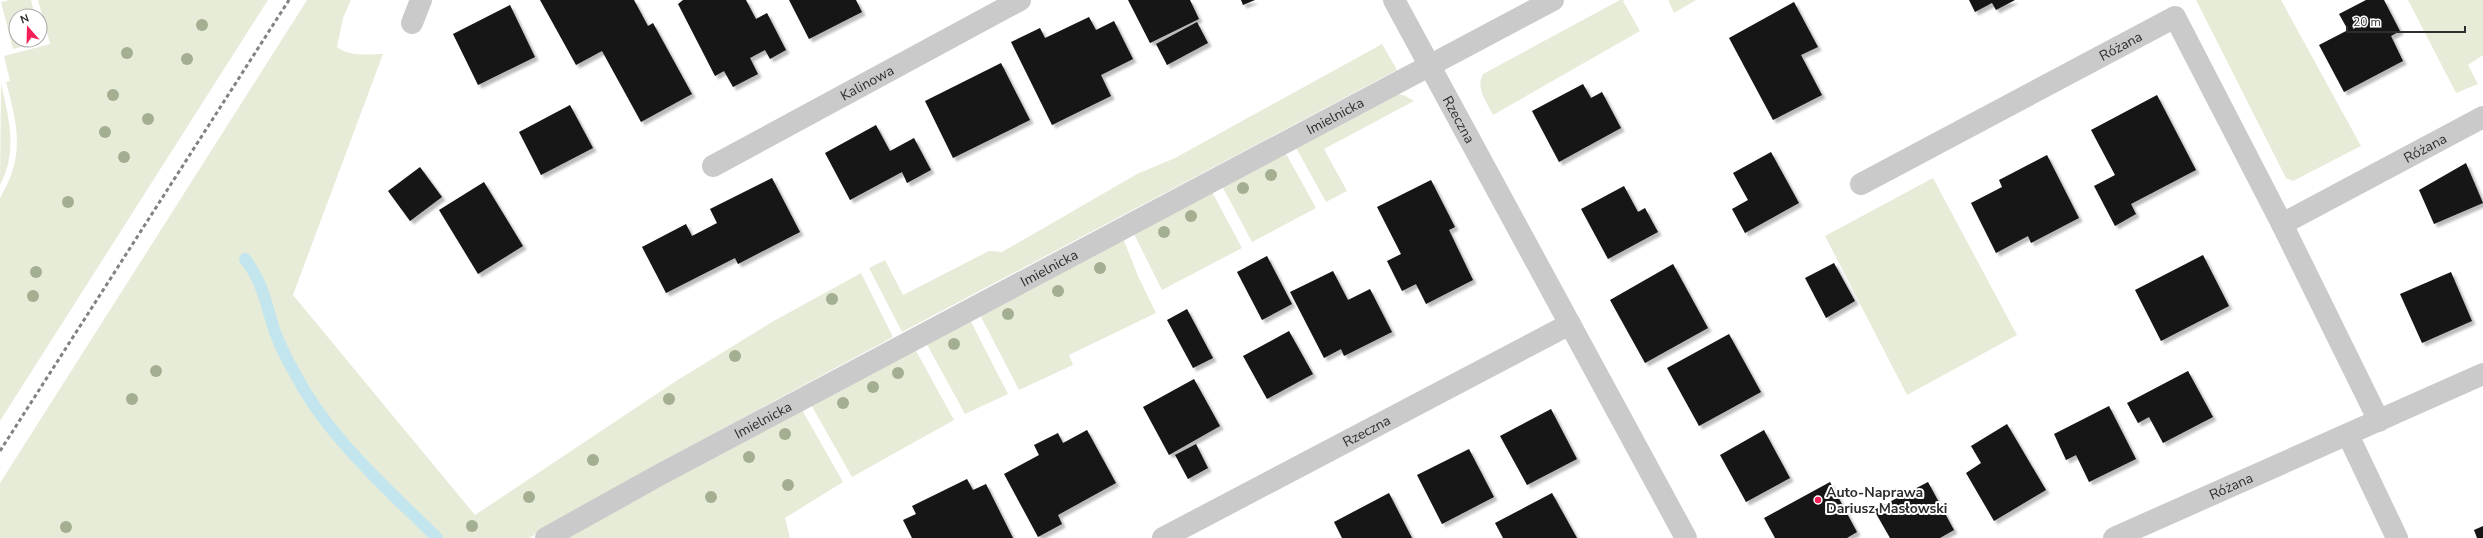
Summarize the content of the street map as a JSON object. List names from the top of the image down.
{
  "streets": {
    "street": [
      "Różana",
      "Kalinowa",
      "Imielnicka",
      "Rzeczna"
    ]
  },
  "crossings": [
    ["Imielnicka", "Rzeczna"]
  ],
  "places": ["Auto-Naprawa Dariusz Masłowski"],
  "scale_bar": "20 m",
  "north": "top"
}
